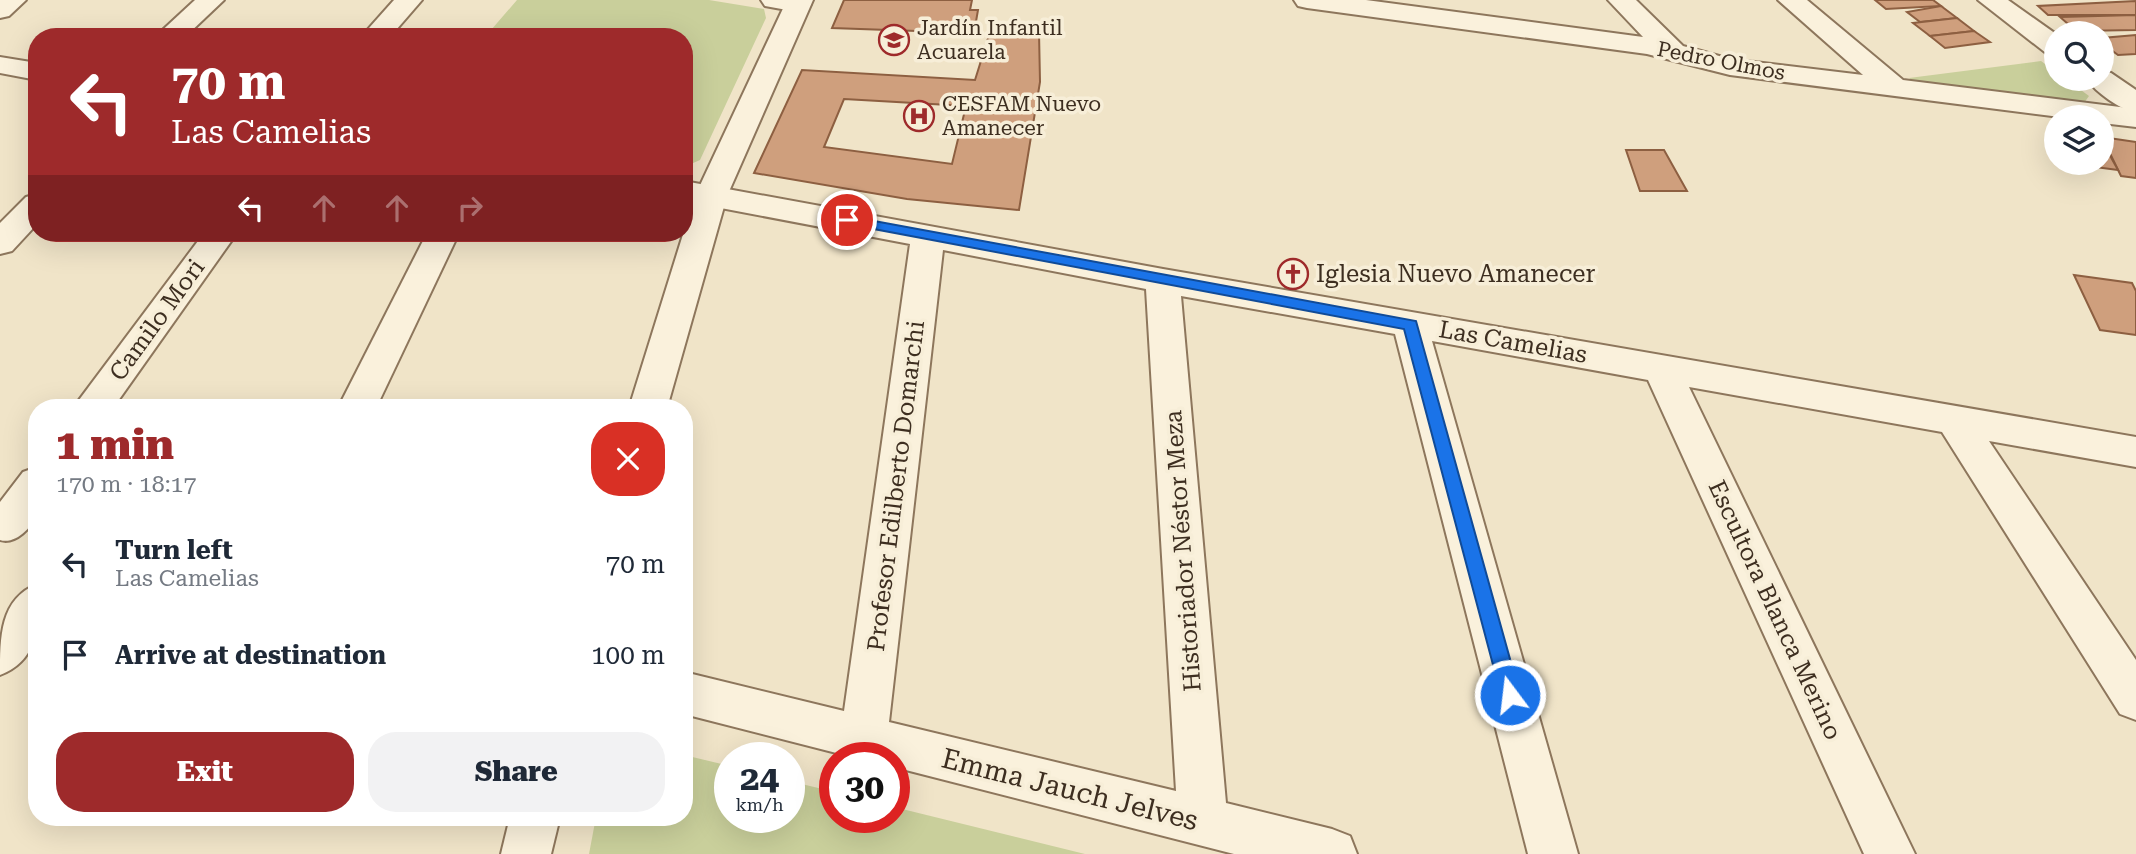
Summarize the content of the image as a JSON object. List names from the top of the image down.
{
  "streets": {
    "street": [
      "Pedro Olmos",
      "Camilo Mori",
      "Las Camelias",
      "Profesor Edilberto Domarchi",
      "Historiador Néstor Meza",
      "Escultora Blanca Merino",
      "Emma Jauch Jelves"
    ]
  },
  "crossings": [
    ["Las Camelias", "Profesor Edilberto Domarchi"],
    ["Las Camelias", "Historiador Néstor Meza"],
    ["Las Camelias", "Escultora Blanca Merino"],
    ["Profesor Edilberto Domarchi", "Emma Jauch Jelves"],
    ["Historiador Néstor Meza", "Emma Jauch Jelves"]
  ],
  "places": {
    "school or university": ["Jardín Infantil Acuarela"],
    "hospital": ["CESFAM Nuevo Amanecer"],
    "church": ["Iglesia Nuevo Amanecer"]
  },
  "page": {
    "turn": ["70 m", "Las Camelias"],
    "heading": ["1 min", "170 m · 18:17"],
    "list": [
      {
        "name": "Turn left",
        "note": "Las Camelias",
        "value": "70 m"
      },
      {
        "name": "Arrive at destination",
        "value": "100 m"
      }
    ],
    "buttons": ["Exit", "Share"],
    "speed": "24 km/h",
    "limit": "30"
  }
}
